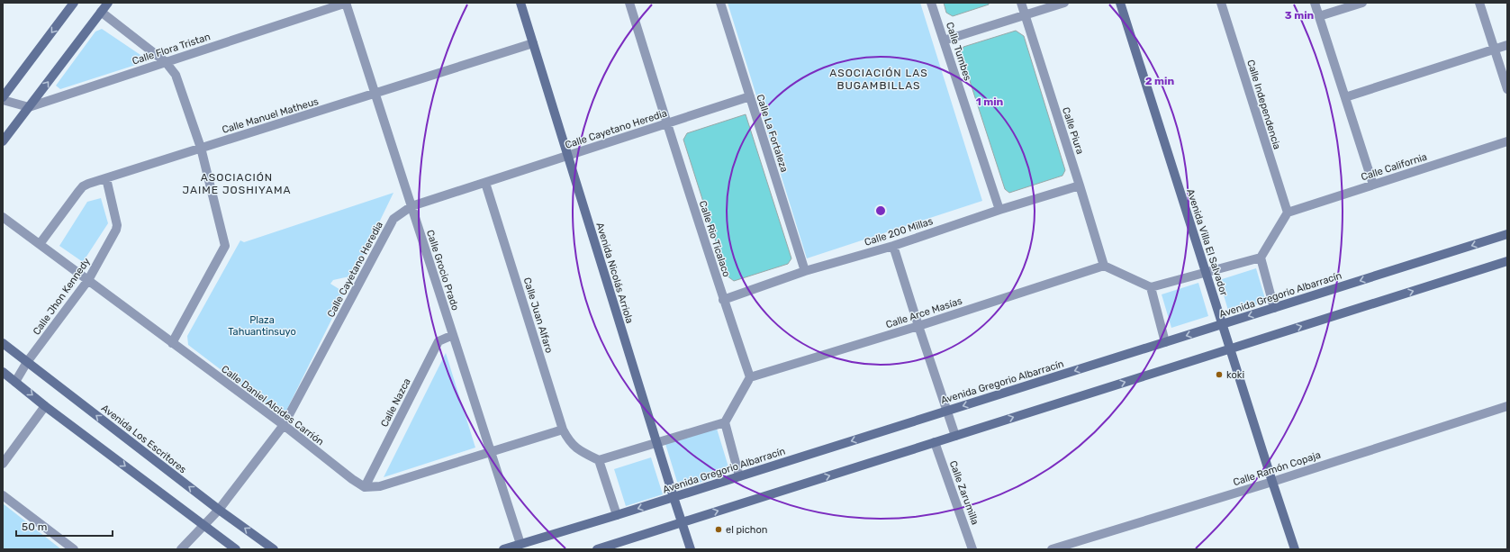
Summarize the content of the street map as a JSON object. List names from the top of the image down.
{
  "streets": {
    "street": [
      "Calle Flora Tristan",
      "Calle Tumbes",
      "Calle Independencia",
      "Calle Manuel Matheus",
      "Calle Cayetano Heredia",
      "Calle Piura",
      "Calle La Fortaleza",
      "Calle California",
      "Calle 200 Millas",
      "Calle Rio Ticalaco",
      "Avenida Villa El Salvador",
      "Calle Grocio Prado",
      "Avenida Nicolás Arriola",
      "Avenida Gregorio Albarracín",
      "Calle Jhon Kennedy",
      "Calle Arce Masías",
      "Calle Juan Alfaro",
      "Calle Nazca",
      "Calle Daniel Alcides Carrión",
      "Avenida Los Escritores",
      "Calle Ramón Copaja",
      "Calle Zarumilla"
    ]
  },
  "crossings": [
    ["Calle Flora Tristan", "Calle Grocio Prado"],
    ["Calle Tumbes", "Calle 200 Millas"],
    ["Calle Independencia", "Calle California"],
    ["Calle Manuel Matheus", "Calle Grocio Prado"],
    ["Calle Manuel Matheus", "Avenida Nicolás Arriola"],
    ["Calle Manuel Matheus", "Calle Jhon Kennedy"],
    ["Calle Manuel Matheus", "Calle Daniel Alcides Carrión"],
    ["Calle Cayetano Heredia", "Calle La Fortaleza"],
    ["Calle Cayetano Heredia", "Calle Rio Ticalaco"],
    ["Calle Cayetano Heredia", "Calle Grocio Prado"],
    ["Calle Cayetano Heredia", "Avenida Nicolás Arriola"],
    ["Calle Cayetano Heredia", "Calle Juan Alfaro"],
    ["Calle Cayetano Heredia", "Calle Daniel Alcides Carrión"],
    ["Calle Cayetano Heredia", "Avenida Los Escritores"],
    ["Calle Piura", "Calle 200 Millas"],
    ["Calle Piura", "Calle Arce Masías"],
    ["Calle La Fortaleza", "Calle 200 Millas"],
    ["Calle 200 Millas", "Calle Rio Ticalaco"],
    ["Calle Rio Ticalaco", "Calle Arce Masías"],
    ["Avenida Villa El Salvador", "Avenida Gregorio Albarracín"],
    ["Avenida Villa El Salvador", "Calle Ramón Copaja"],
    ["Calle Grocio Prado", "Avenida Gregorio Albarracín"],
    ["Calle Grocio Prado", "Calle Nazca"],
    ["Avenida Nicolás Arriola", "Avenida Gregorio Albarracín"],
    ["Calle Jhon Kennedy", "Calle Daniel Alcides Carrión"],
    ["Calle Jhon Kennedy", "Avenida Los Escritores"],
    ["Calle Nazca", "Calle Daniel Alcides Carrión"]
  ],
  "districts": ["ASOCIACIÓN LAS BUGAMBILLAS", "ASOCIACIÓN JAIME JOSHIYAMA"],
  "parks": ["Plaza Tahuantinsuyo"],
  "places": ["koki", "el pichon"],
  "scale_bar": "50 m",
  "rings": ["3 min", "2 min", "1 min"]
}
